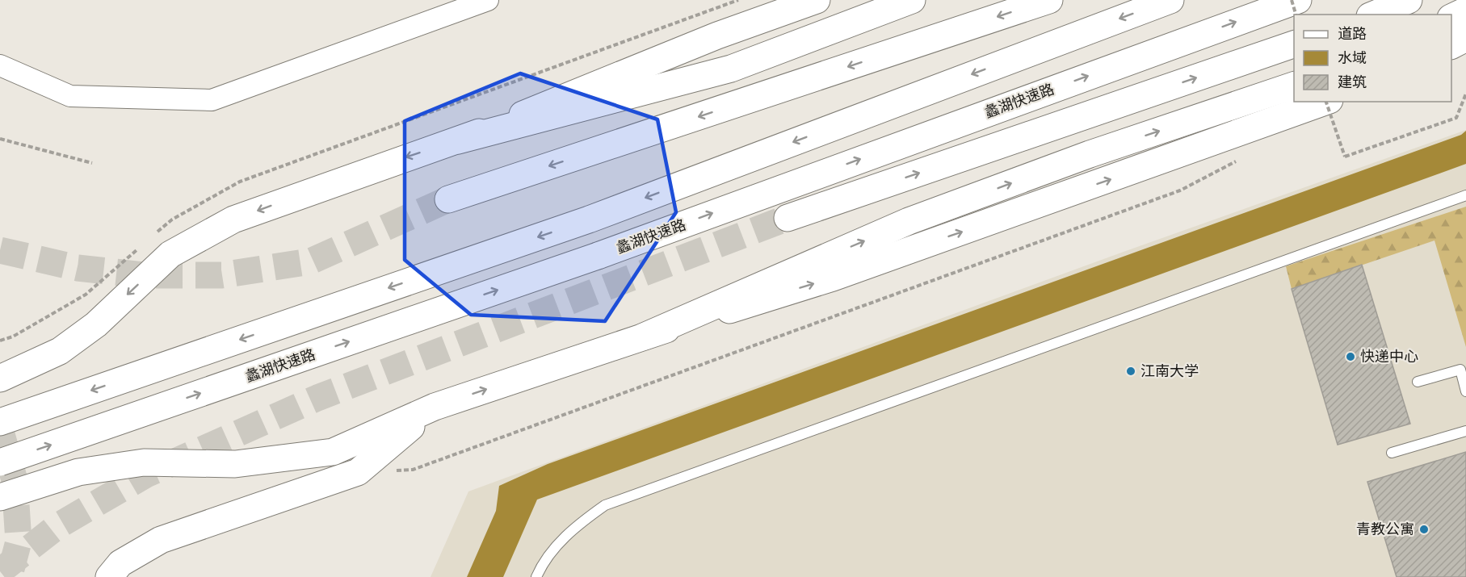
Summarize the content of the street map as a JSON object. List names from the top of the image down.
{
  "streets": {
    "main road": ["蠡湖快速路"]
  },
  "places": ["快递中心", "江南大学", "青教公寓"],
  "legend": ["道路", "水域", "建筑"]
}
